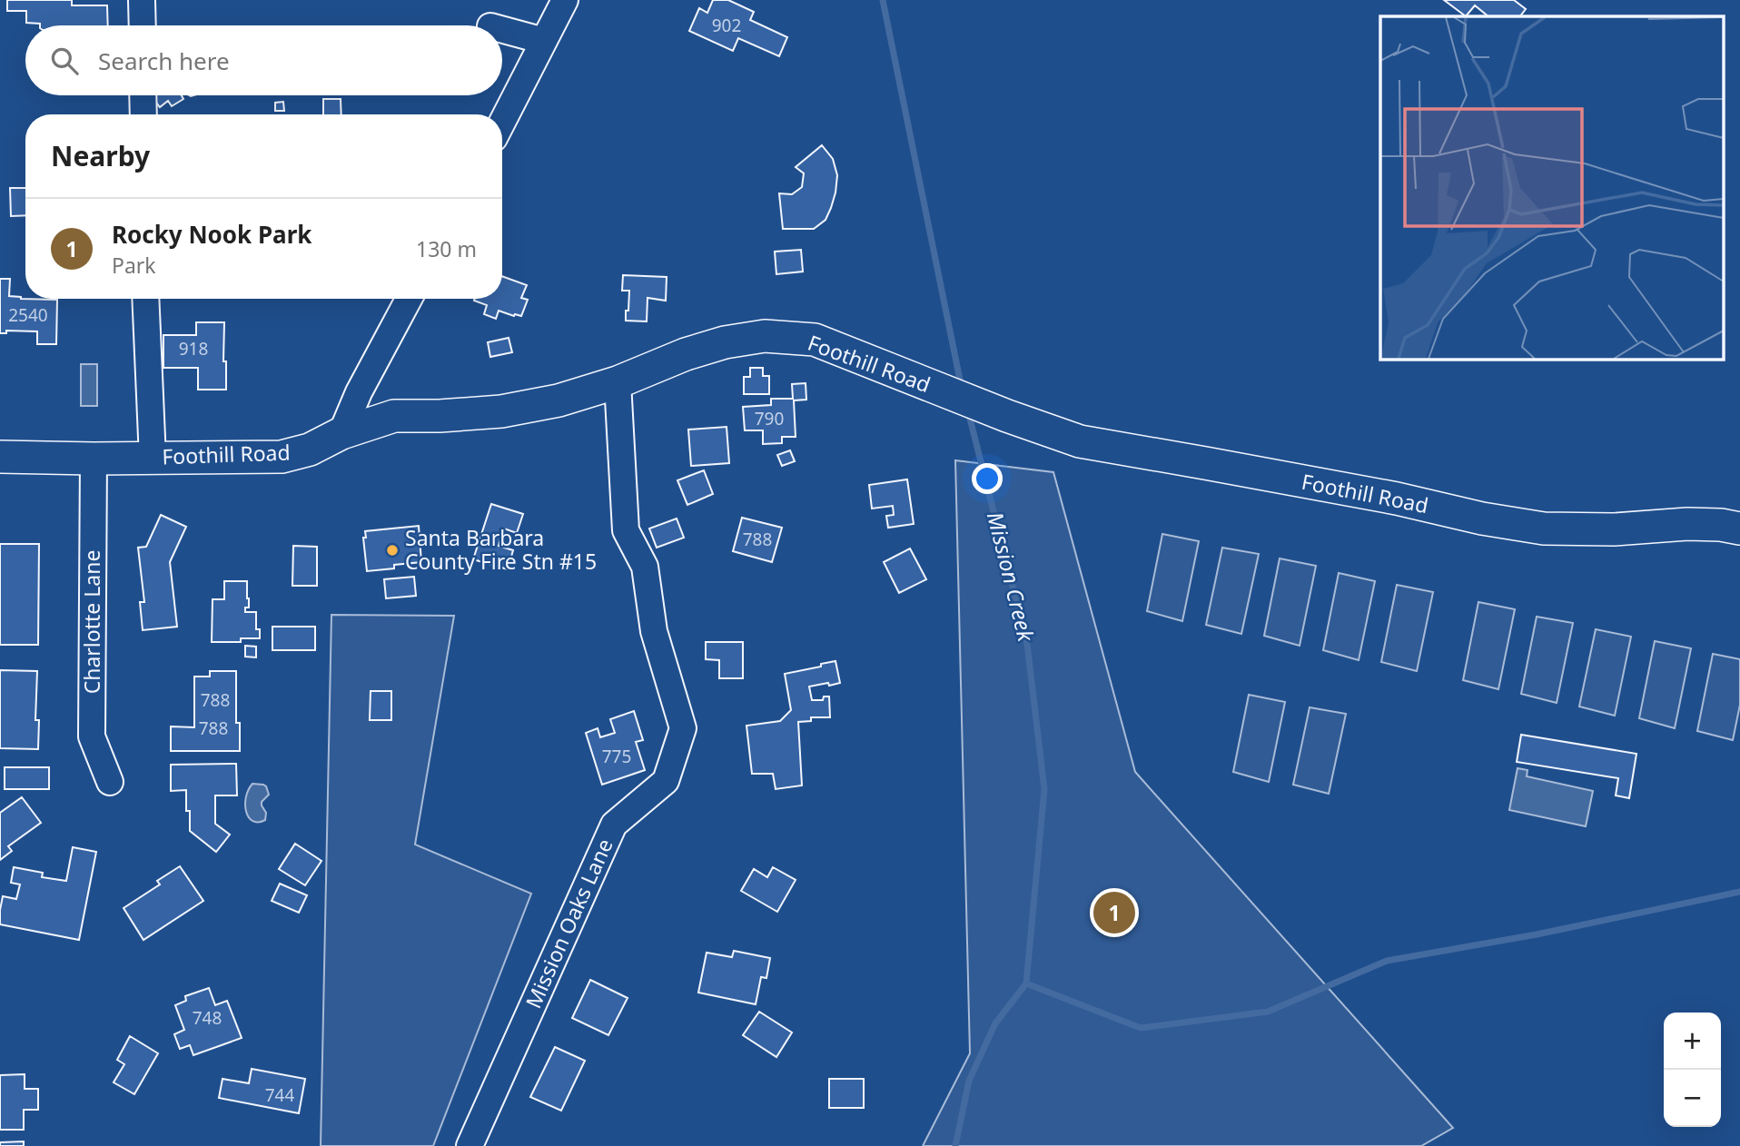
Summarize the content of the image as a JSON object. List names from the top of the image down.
{
  "streets": {
    "main road": ["Foothill Road"],
    "street": ["Charlotte Lane", "Mission Oaks Lane"]
  },
  "crossings": [
    ["Foothill Road", "Charlotte Lane"],
    ["Foothill Road", "Mission Oaks Lane"]
  ],
  "water": ["Mission Creek"],
  "places": ["Santa Barbara County Fire Stn #15"],
  "house_numbers": [
    "902",
    "2540",
    "918",
    "790",
    "788",
    "788",
    "788",
    "775",
    "748",
    "744"
  ],
  "page": {
    "search": "Search here",
    "heading": "Nearby",
    "list": [
      {
        "mark": "1",
        "name": "Rocky Nook Park",
        "note": "Park",
        "value": "130 m"
      }
    ],
    "pins": "1",
    "map_buttons": ["+", "−"]
  }
}
